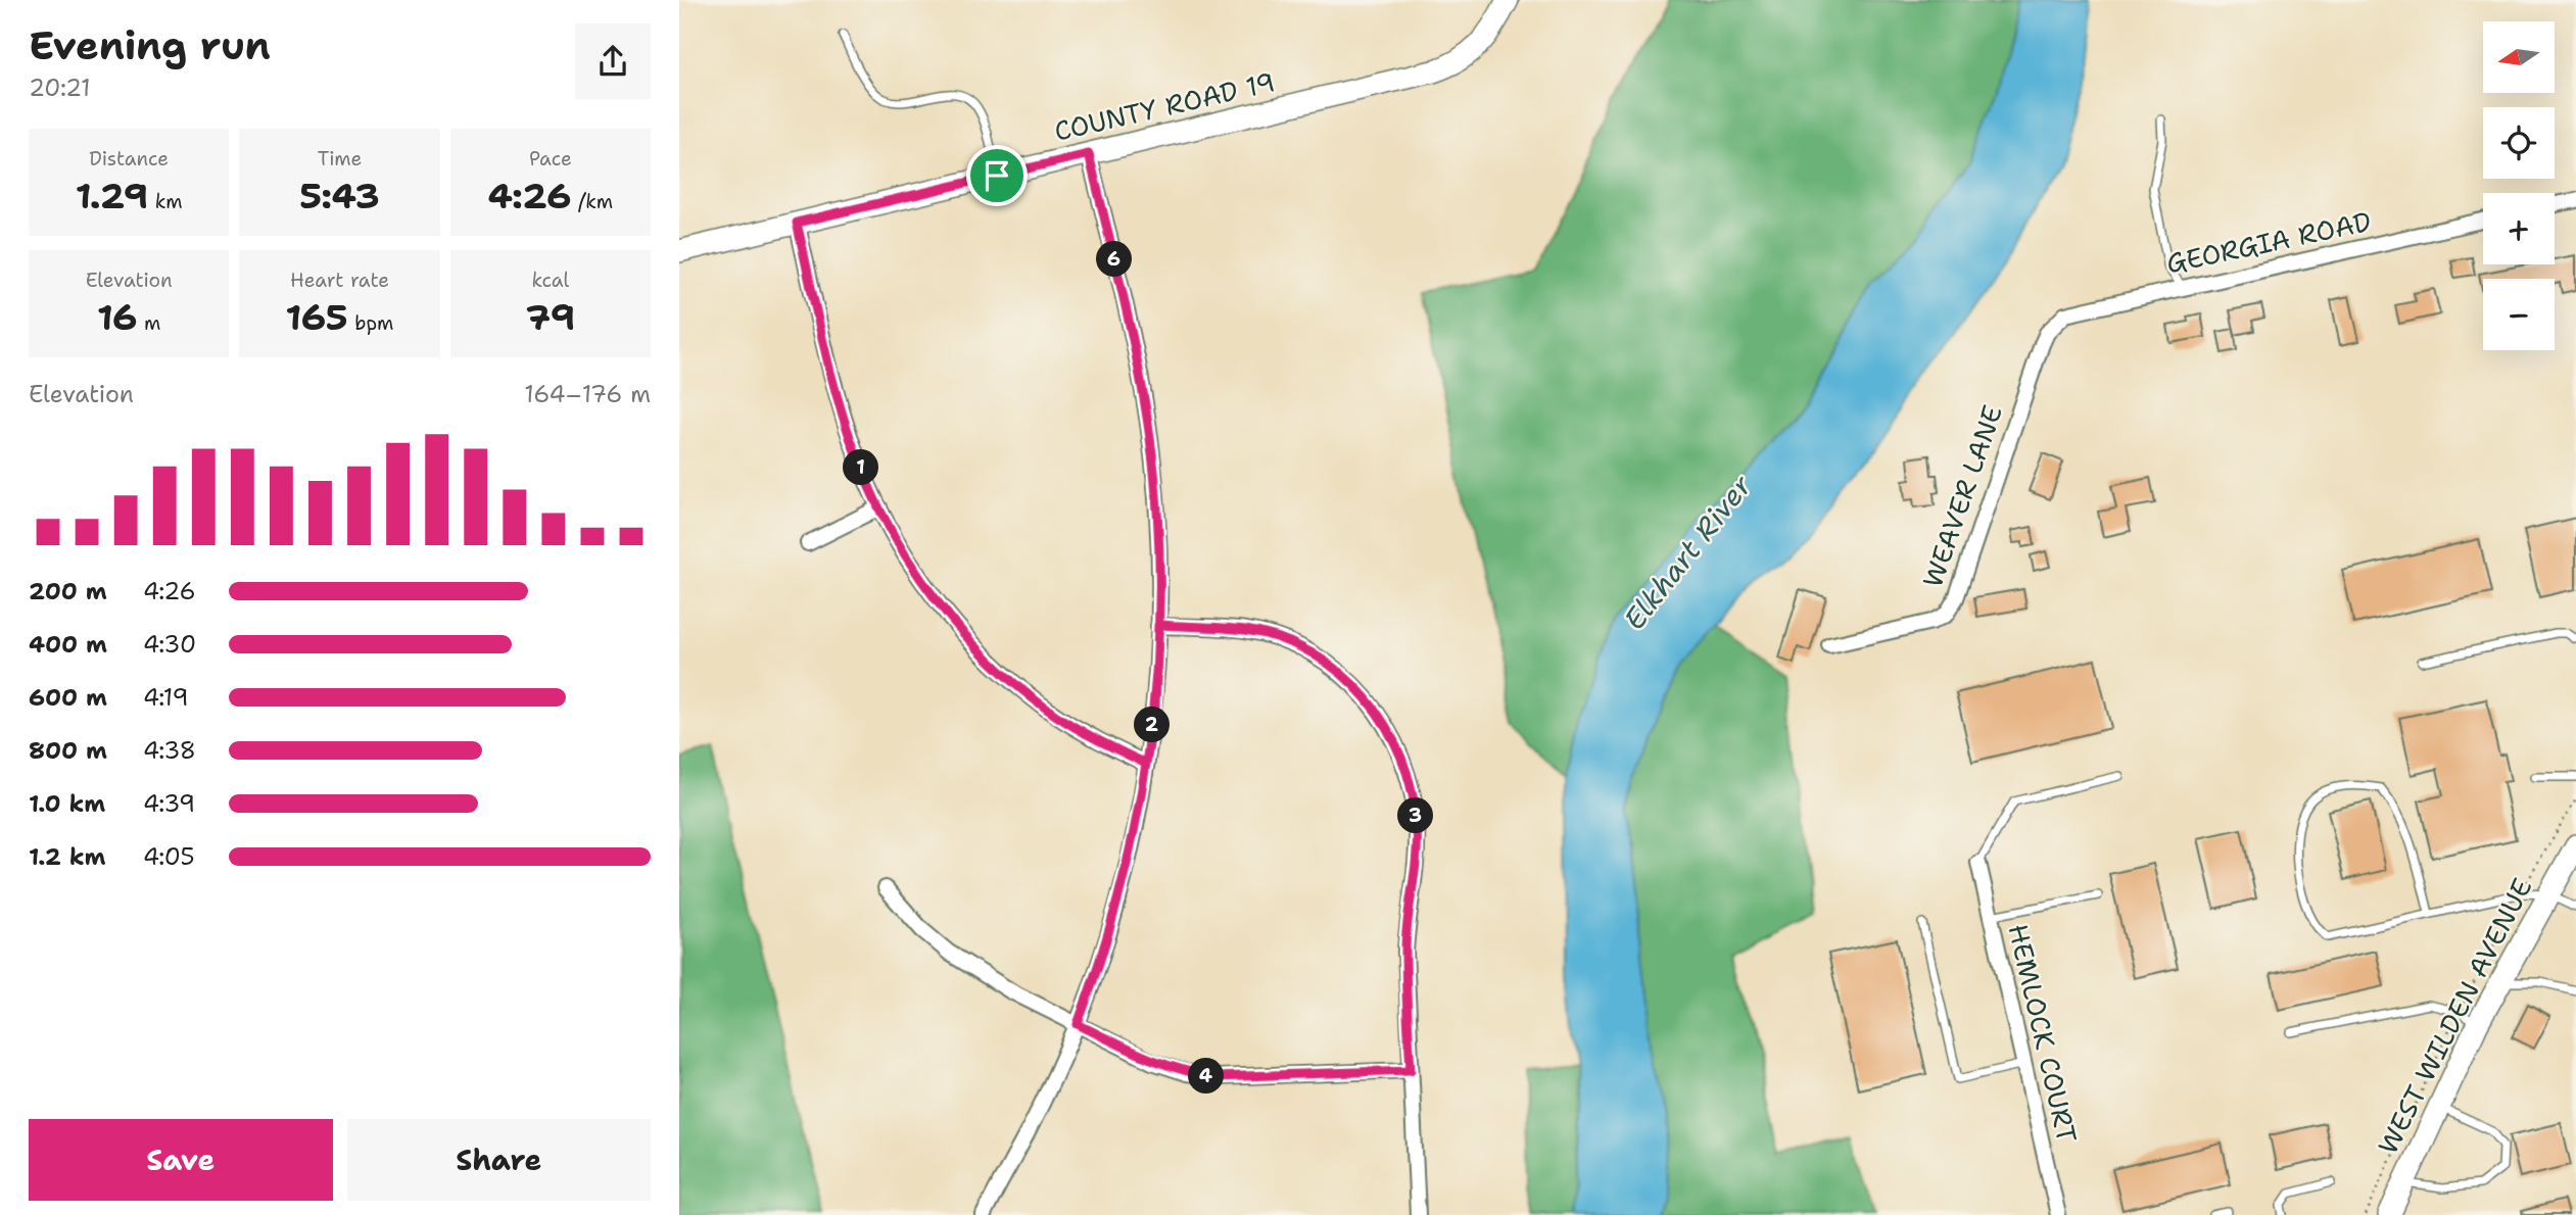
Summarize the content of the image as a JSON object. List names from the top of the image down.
{
  "streets": {
    "street": [
      "COUNTY ROAD 19",
      "GEORGIA ROAD",
      "WEAVER LANE",
      "WEST WILDEN AVENUE",
      "HEMLOCK COURT"
    ]
  },
  "crossings": [
    ["GEORGIA ROAD", "WEAVER LANE"]
  ],
  "water": ["Elkhart River"],
  "north": "left",
  "page": {
    "heading": ["Evening run", "20:21"],
    "map_buttons": ["+", "−"],
    "stats": [
      ["Distance", "1.29 km"],
      ["Time", "5:43"],
      ["Pace", "4:26 /km"],
      ["Elevation", "16 m"],
      ["Heart rate", "165 bpm"],
      ["kcal", "79"]
    ],
    "pins": [
      "6",
      "1",
      "2",
      "3",
      "4"
    ],
    "chart": ["Elevation", "164–176 m"],
    "list": [
      {
        "name": "200 m",
        "note": "4:26"
      },
      {
        "name": "400 m",
        "note": "4:30"
      },
      {
        "name": "600 m",
        "note": "4:19"
      },
      {
        "name": "800 m",
        "note": "4:38"
      },
      {
        "name": "1.0 km",
        "note": "4:39"
      },
      {
        "name": "1.2 km",
        "note": "4:05"
      }
    ],
    "buttons": ["Save", "Share"]
  }
}
